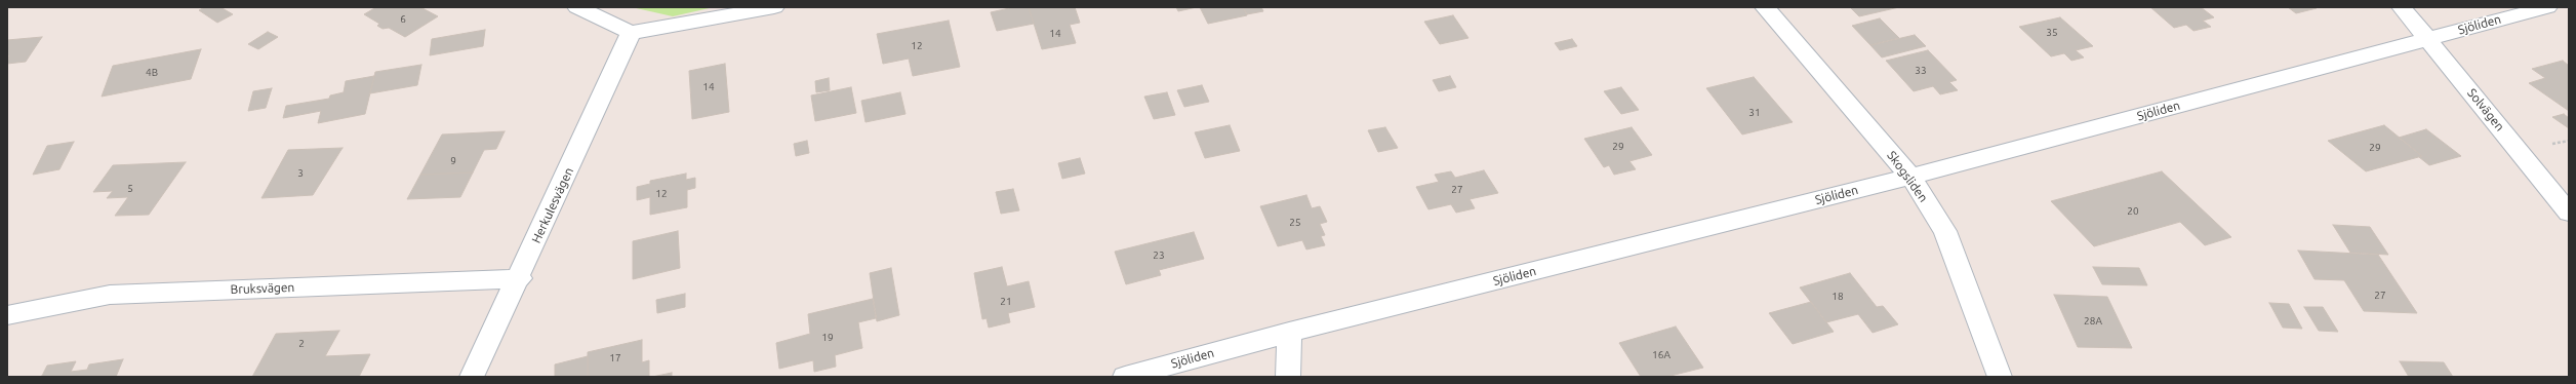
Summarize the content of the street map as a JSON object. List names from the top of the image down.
{
  "streets": {
    "street": [
      "Sjöliden",
      "Solvägen",
      "Skogsliden",
      "Herkulesvägen",
      "Bruksvägen"
    ]
  },
  "crossings": [
    ["Sjöliden", "Solvägen"],
    ["Sjöliden", "Skogsliden"],
    ["Herkulesvägen", "Bruksvägen"]
  ],
  "house_numbers": [
    "6",
    "35",
    "14",
    "12",
    "33",
    "4B",
    "14",
    "31",
    "29",
    "29",
    "9",
    "3",
    "5",
    "27",
    "12",
    "20",
    "25",
    "23",
    "27",
    "18",
    "21",
    "28A",
    "19",
    "2",
    "16A",
    "17"
  ]
}
